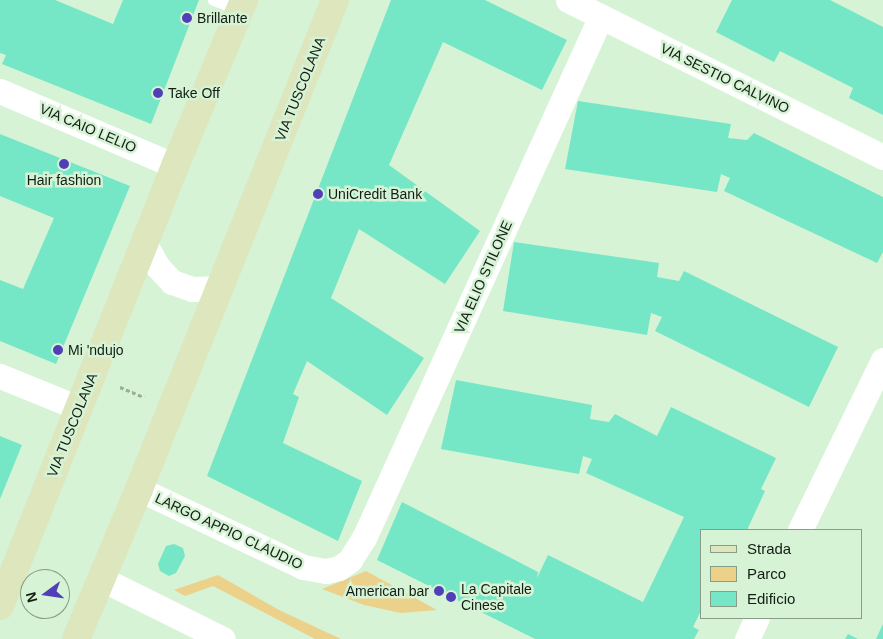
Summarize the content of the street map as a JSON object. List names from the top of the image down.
{
  "streets": {
    "main road": ["VIA TUSCOLANA"],
    "street": [
      "VIA SESTIO CALVINO",
      "VIA CAIO LELIO",
      "VIA ELIO STILONE",
      "LARGO APPIO CLAUDIO"
    ]
  },
  "crossings": [
    ["VIA SESTIO CALVINO", "VIA ELIO STILONE"],
    ["VIA TUSCOLANA", "VIA CAIO LELIO"],
    ["VIA TUSCOLANA", "LARGO APPIO CLAUDIO"],
    ["VIA ELIO STILONE", "LARGO APPIO CLAUDIO"]
  ],
  "places": [
    "Brillante",
    "Take Off",
    "Hair fashion",
    "UniCredit Bank",
    "Mi 'ndujo",
    "American bar",
    "La Capitale Cinese"
  ],
  "legend": ["Strada", "Parco", "Edificio"],
  "north": "left"
}
